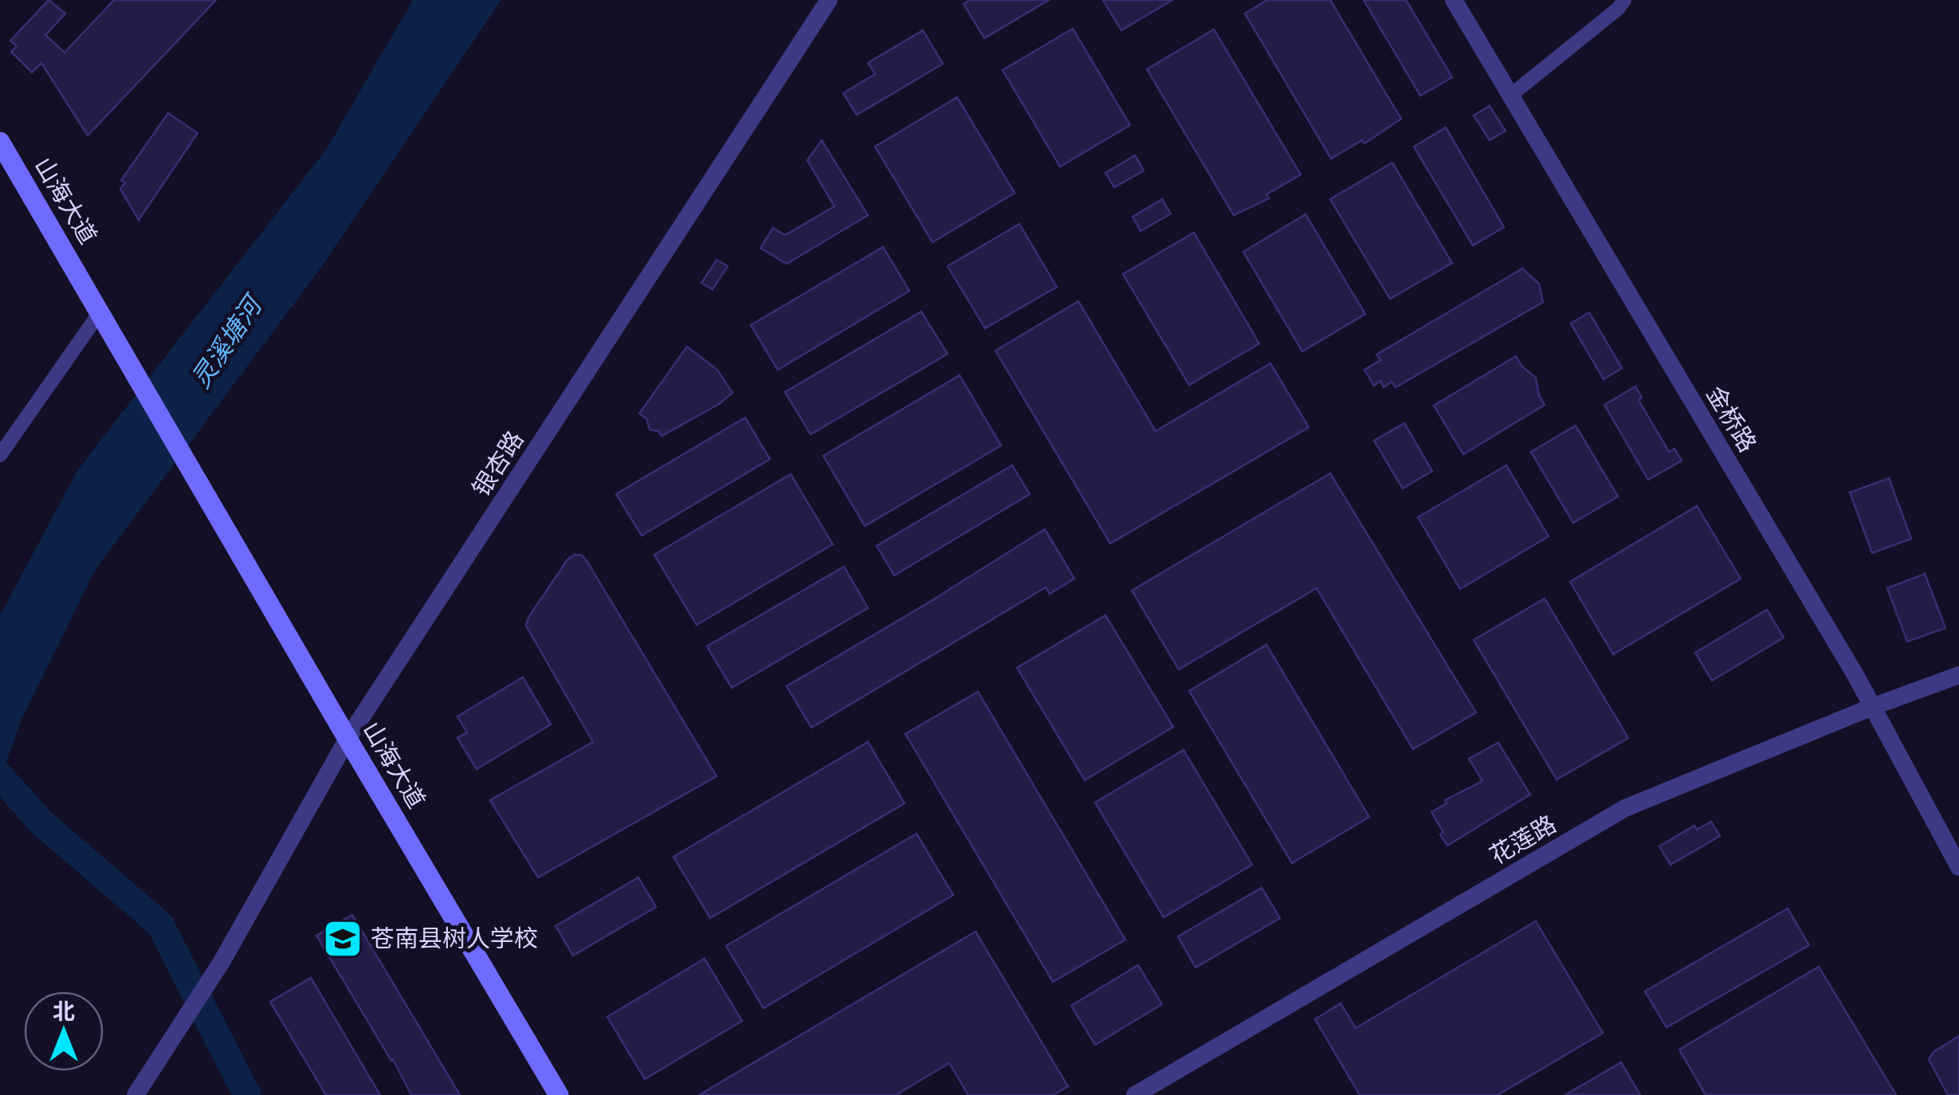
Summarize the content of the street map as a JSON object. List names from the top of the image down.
{
  "streets": {
    "main road": ["山海大道"],
    "street": ["金桥路", "银杏路", "花莲路"]
  },
  "crossings": [
    ["山海大道", "银杏路"],
    ["金桥路", "花莲路"]
  ],
  "water": ["灵溪塘河"],
  "places": {
    "school or university": ["苍南县树人学校"]
  },
  "north": "top"
}
